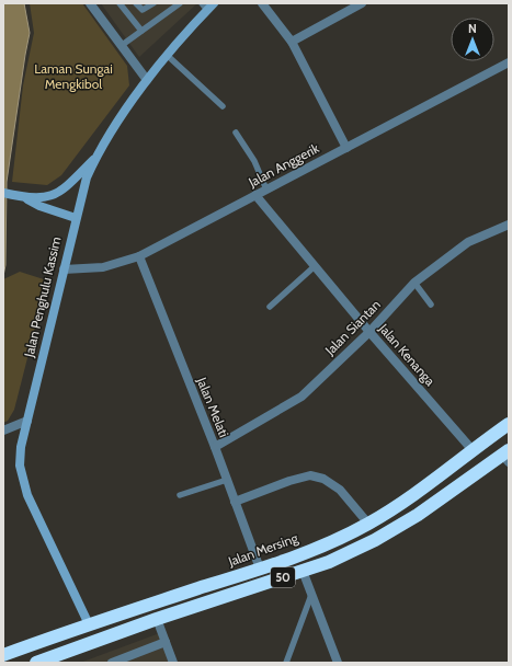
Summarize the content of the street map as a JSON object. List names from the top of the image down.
{
  "streets": {
    "highway": ["Jalan Mersing", "50"],
    "street": [
      "Jalan Anggerik",
      "Jalan Penghulu Kassim",
      "Jalan Siantan",
      "Jalan Kenanga",
      "Jalan Melati"
    ]
  },
  "crossings": [
    ["Jalan Anggerik", "Jalan Penghulu Kassim"],
    ["Jalan Anggerik", "Jalan Kenanga"],
    ["Jalan Anggerik", "Jalan Melati"],
    ["Jalan Penghulu Kassim", "Jalan Mersing"],
    ["Jalan Siantan", "Jalan Kenanga"],
    ["Jalan Siantan", "Jalan Melati"],
    ["Jalan Kenanga", "Jalan Mersing"],
    ["Jalan Melati", "Jalan Mersing"]
  ],
  "parks": ["Laman Sungai Mengkibol"],
  "north": "top"
}
